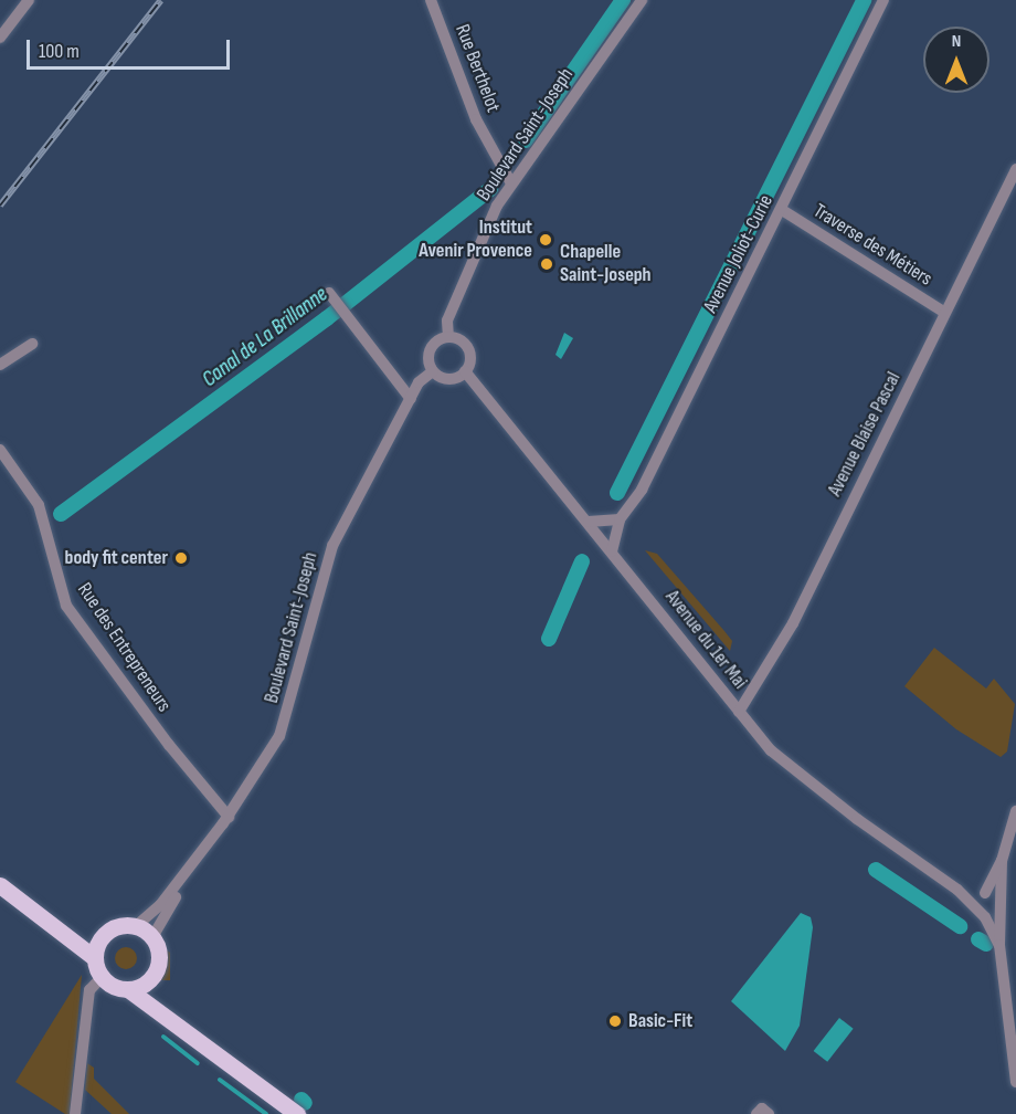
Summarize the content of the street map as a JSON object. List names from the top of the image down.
{
  "streets": {
    "street": [
      "Rue Berthelot",
      "Boulevard Saint-Joseph",
      "Traverse des Métiers",
      "Avenue Joliot-Curie",
      "Avenue Blaise Pascal",
      "Avenue du 1er Mai",
      "Rue des Entrepreneurs"
    ]
  },
  "crossings": [
    ["Rue Berthelot", "Boulevard Saint-Joseph"],
    ["Boulevard Saint-Joseph", "Avenue du 1er Mai"],
    ["Boulevard Saint-Joseph", "Rue des Entrepreneurs"],
    ["Traverse des Métiers", "Avenue Joliot-Curie"],
    ["Traverse des Métiers", "Avenue Blaise Pascal"],
    ["Avenue Joliot-Curie", "Avenue du 1er Mai"],
    ["Avenue Blaise Pascal", "Avenue du 1er Mai"]
  ],
  "water": ["Canal de La Brillanne"],
  "places": [
    "Institut Avenir Provence",
    "Chapelle Saint-Joseph",
    "body fit center",
    "Basic-Fit"
  ],
  "scale_bar": "100 m",
  "north": "top"
}
